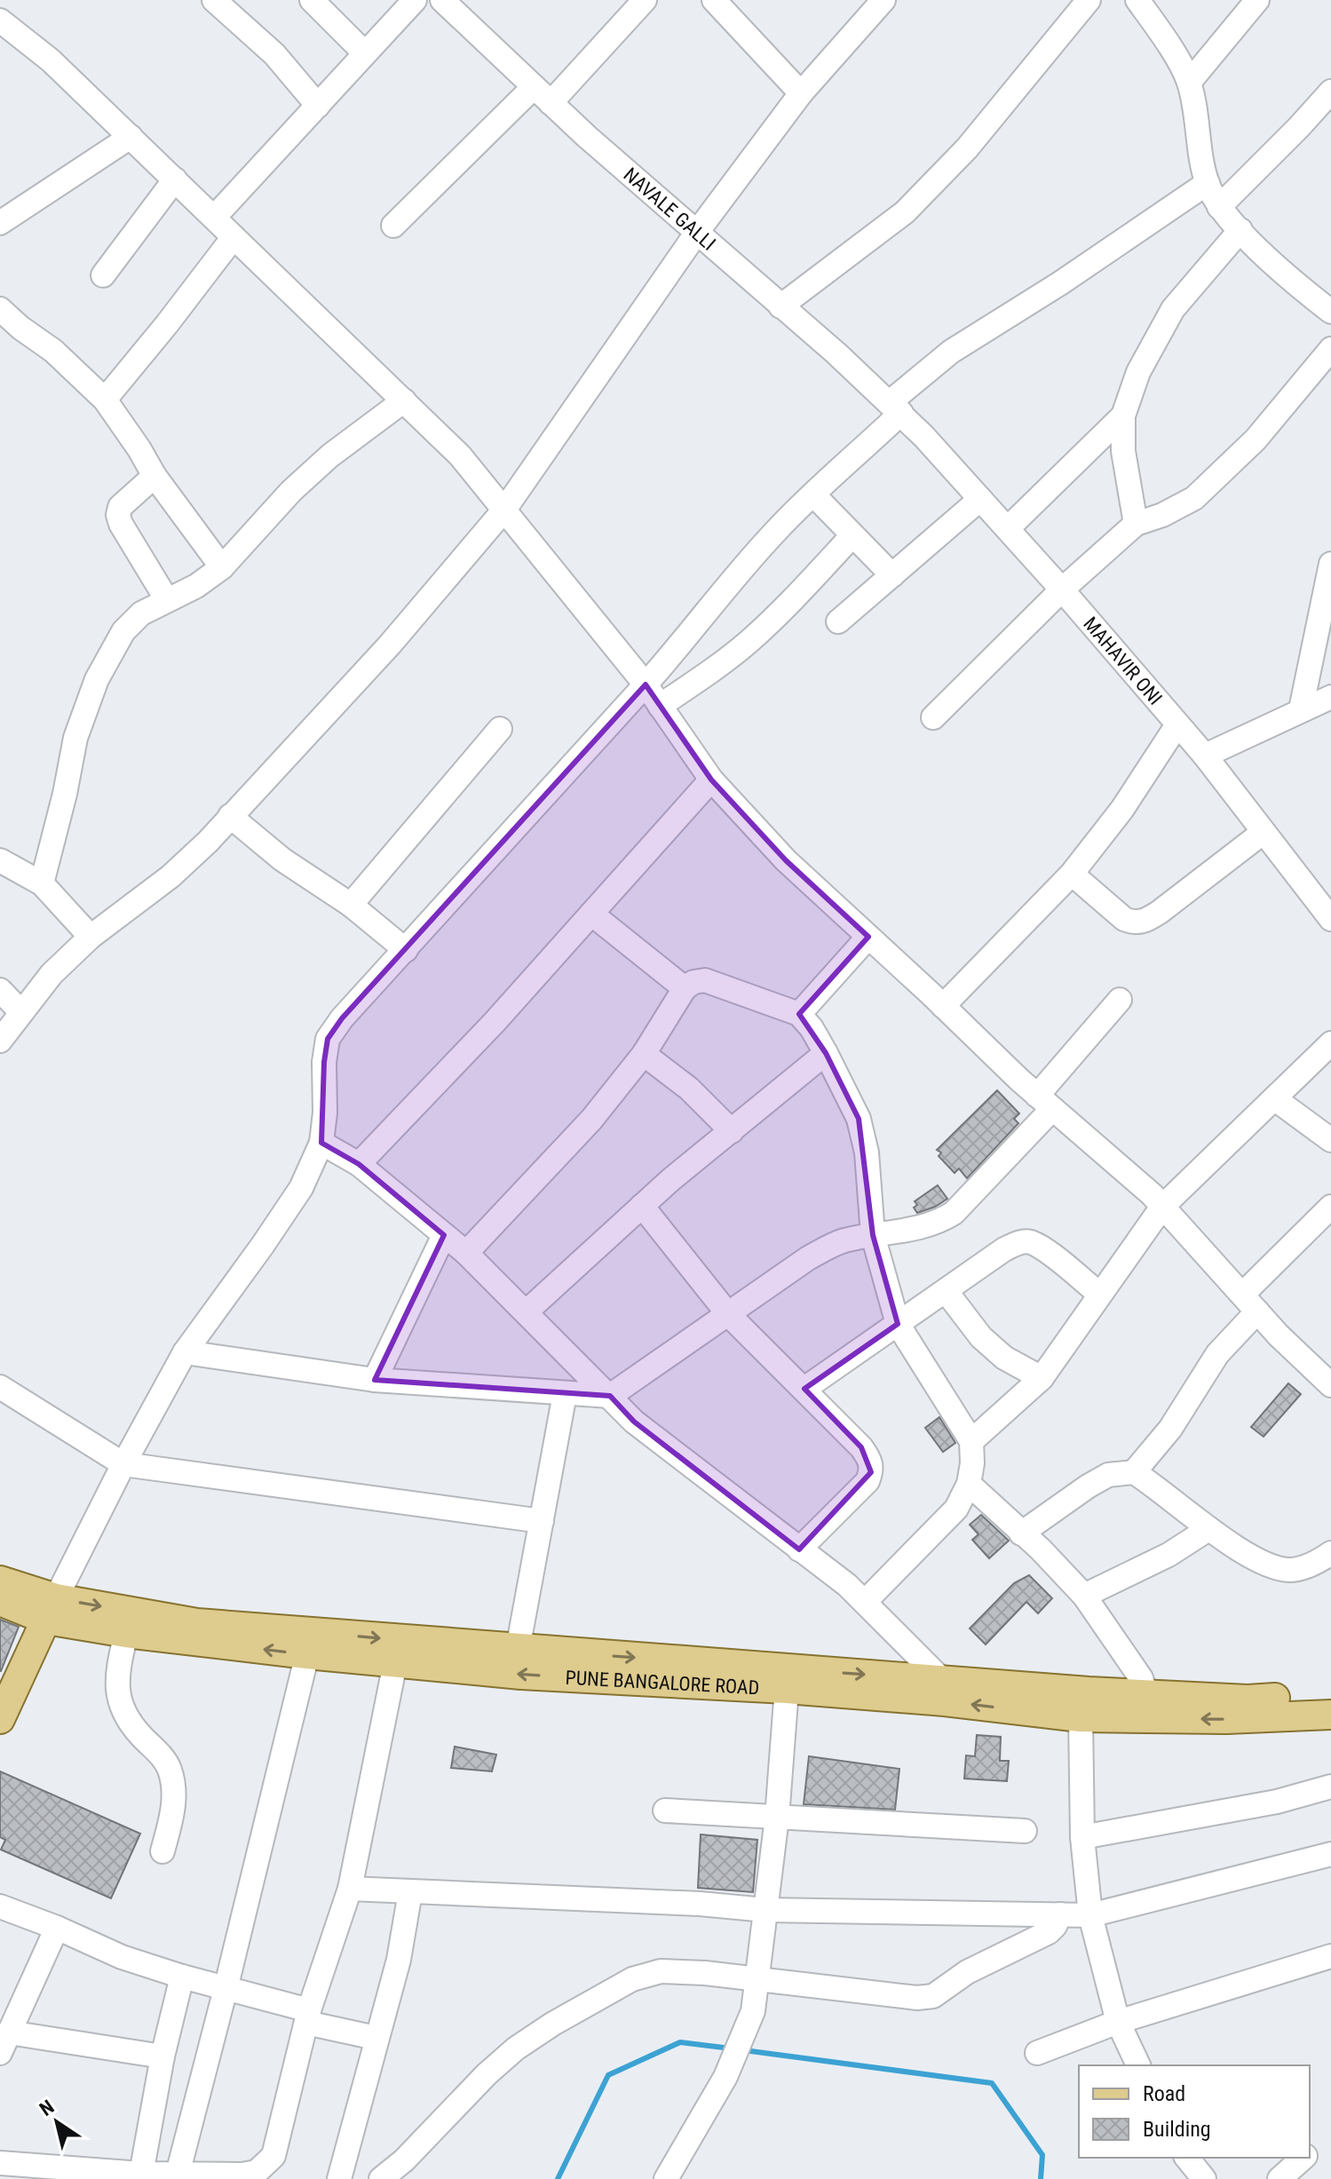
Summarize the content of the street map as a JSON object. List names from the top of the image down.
{
  "streets": {
    "main road": ["PUNE BANGALORE ROAD"],
    "street": ["NAVALE GALLI", "MAHAVIR ONI"]
  },
  "crossings": [
    ["NAVALE GALLI", "MAHAVIR ONI"]
  ],
  "legend": ["Road", "Building"],
  "north": "top left"
}
